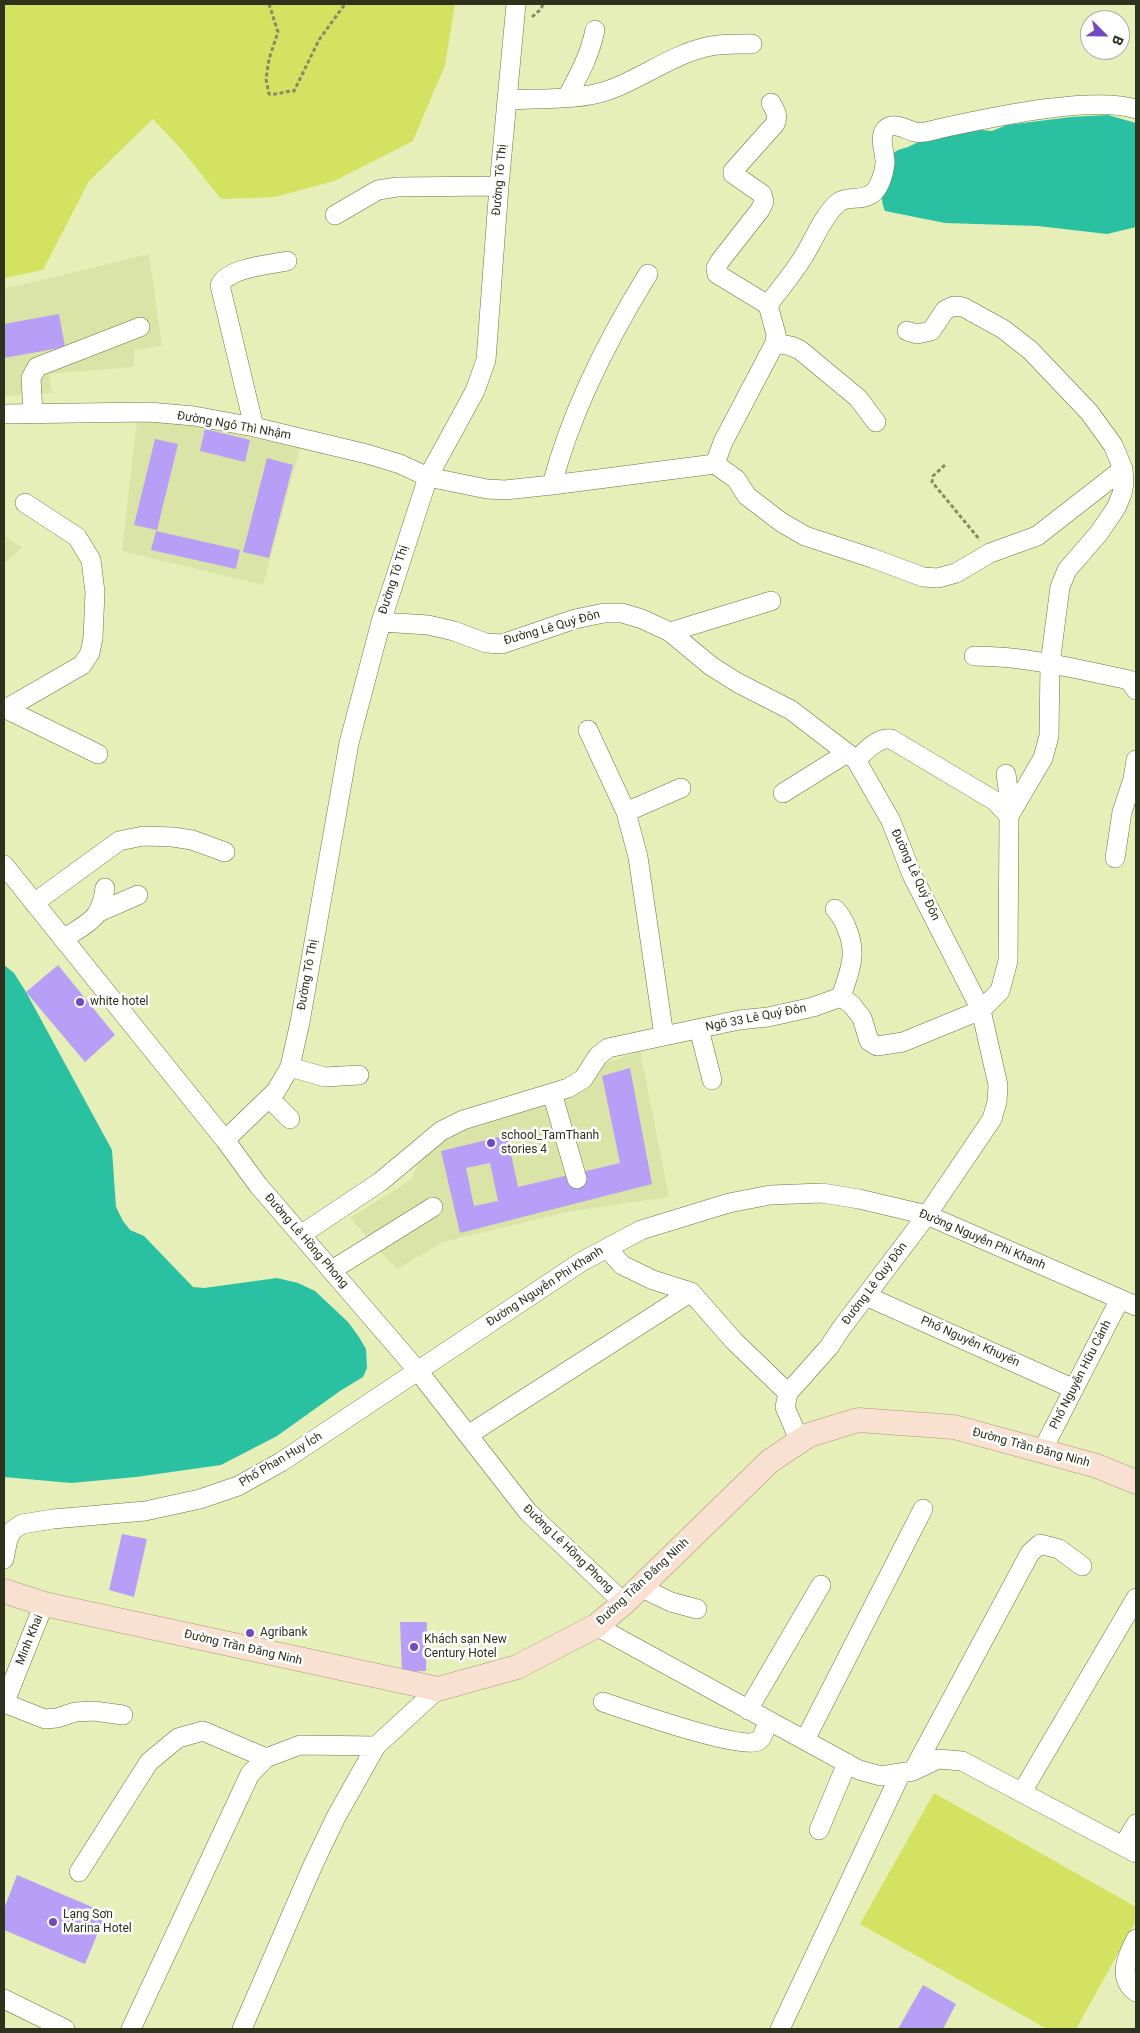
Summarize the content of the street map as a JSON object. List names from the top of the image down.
{
  "streets": {
    "main road": ["Đường Trần Đăng Ninh"],
    "street": [
      "Đường Tô Thị",
      "Đường Ngô Thì Nhậm",
      "Đường Lê Quý Đôn",
      "Ngõ 33 Lê Quý Đôn",
      "Đường Nguyễn Phi Khanh",
      "Đường Lê Hồng Phong",
      "Phố Nguyễn Khuyến",
      "Phố Nguyễn Hữu Cảnh",
      "Phố Phan Huy Ích",
      "Minh Khai"
    ]
  },
  "crossings": [
    ["Đường Tô Thị", "Đường Ngô Thì Nhậm"],
    ["Đường Tô Thị", "Đường Lê Quý Đôn"],
    ["Đường Tô Thị", "Đường Lê Hồng Phong"],
    ["Đường Lê Quý Đôn", "Đường Nguyễn Phi Khanh"],
    ["Đường Lê Quý Đôn", "Phố Nguyễn Khuyến"],
    ["Ngõ 33 Lê Quý Đôn", "Đường Lê Hồng Phong"],
    ["Đường Nguyễn Phi Khanh", "Đường Lê Hồng Phong"],
    ["Đường Nguyễn Phi Khanh", "Phố Nguyễn Hữu Cảnh"],
    ["Đường Nguyễn Phi Khanh", "Phố Phan Huy Ích"],
    ["Đường Lê Hồng Phong", "Đường Trần Đăng Ninh"],
    ["Đường Lê Hồng Phong", "Phố Phan Huy Ích"],
    ["Phố Nguyễn Khuyến", "Phố Nguyễn Hữu Cảnh"],
    ["Phố Nguyễn Hữu Cảnh", "Đường Trần Đăng Ninh"],
    ["Đường Trần Đăng Ninh", "Minh Khai"]
  ],
  "places": [
    "white hotel",
    "school_TamThanh stories 4",
    "Agribank",
    "Khách sạn New Century Hotel",
    "Lạng Sơn Marina Hotel"
  ],
  "north": "bottom right"
}
